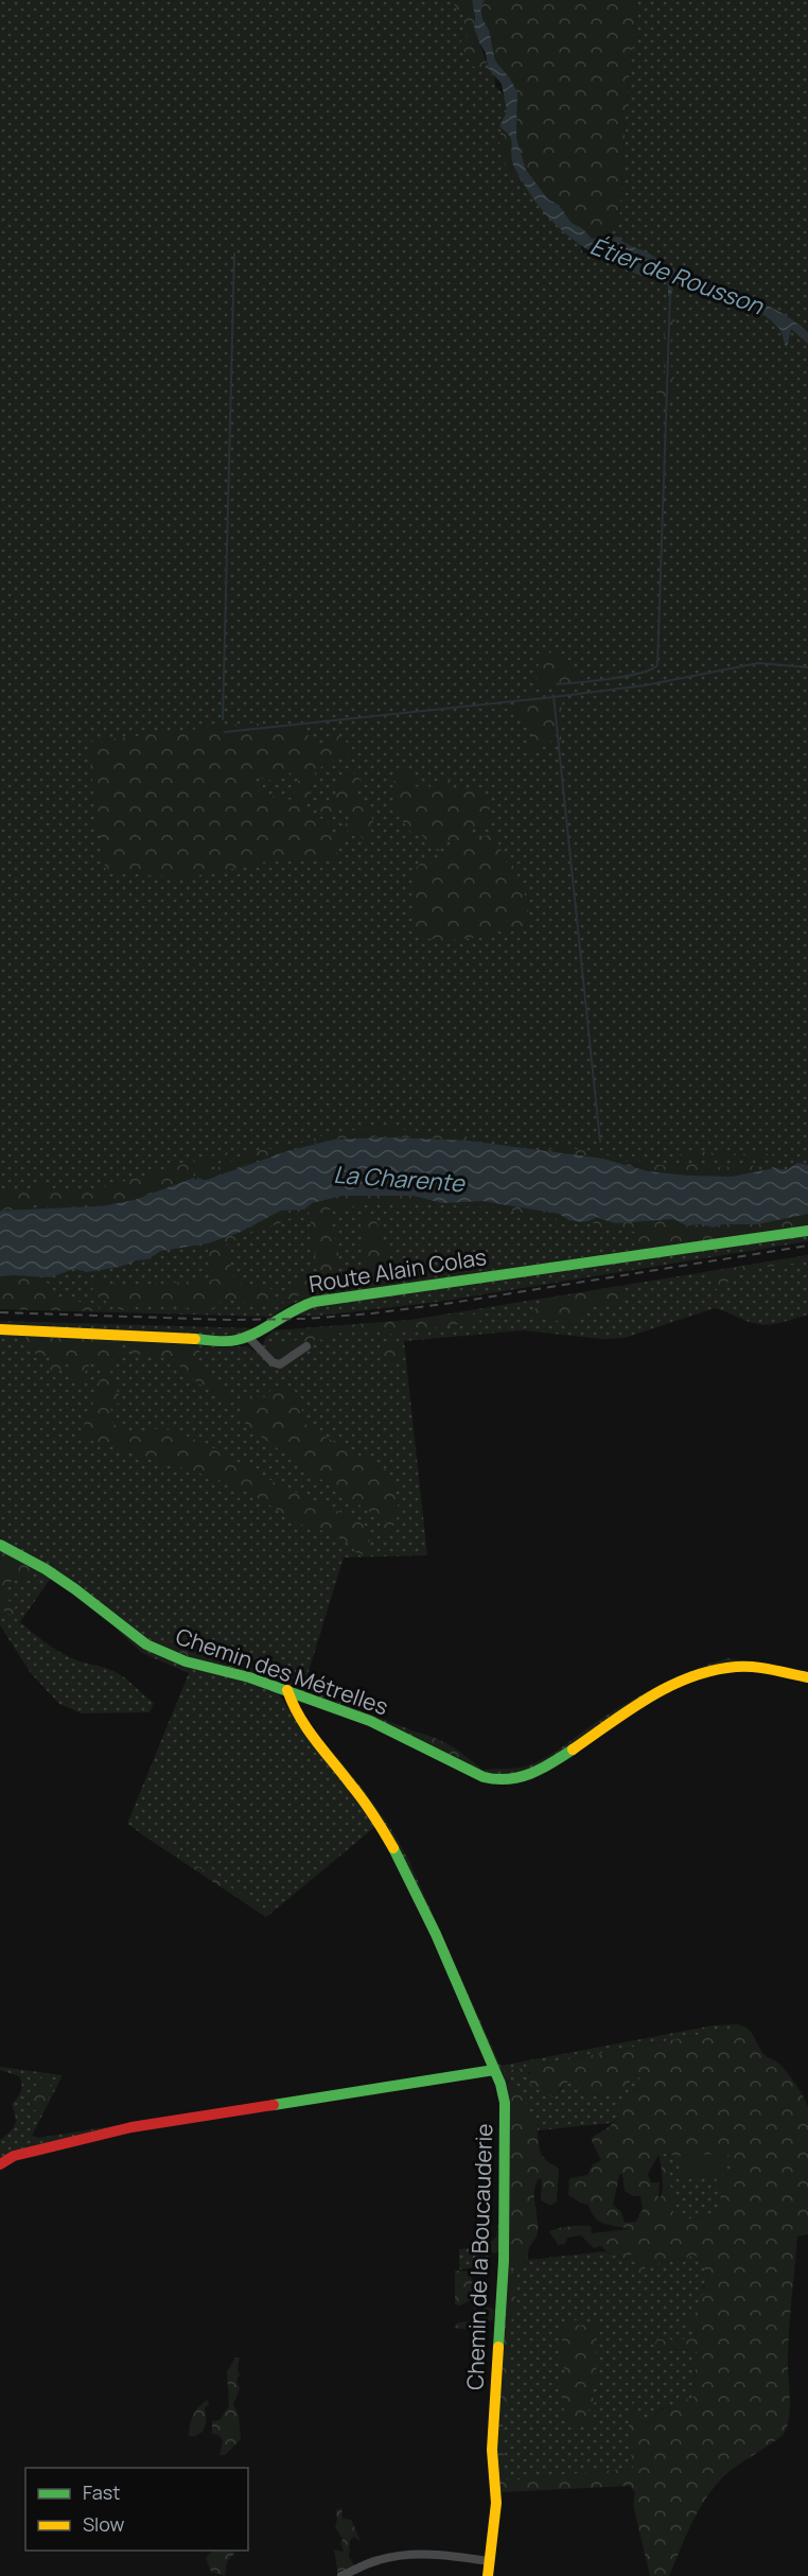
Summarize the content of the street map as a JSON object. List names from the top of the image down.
{
  "streets": {
    "street": ["Route Alain Colas", "Chemin des Métrelles", "Chemin de la Boucauderie"]
  },
  "crossings": [
    ["Chemin des Métrelles", "Chemin de la Boucauderie"]
  ],
  "water": ["Étier de Rousson", "La Charente"],
  "legend": ["Fast", "Slow"]
}
